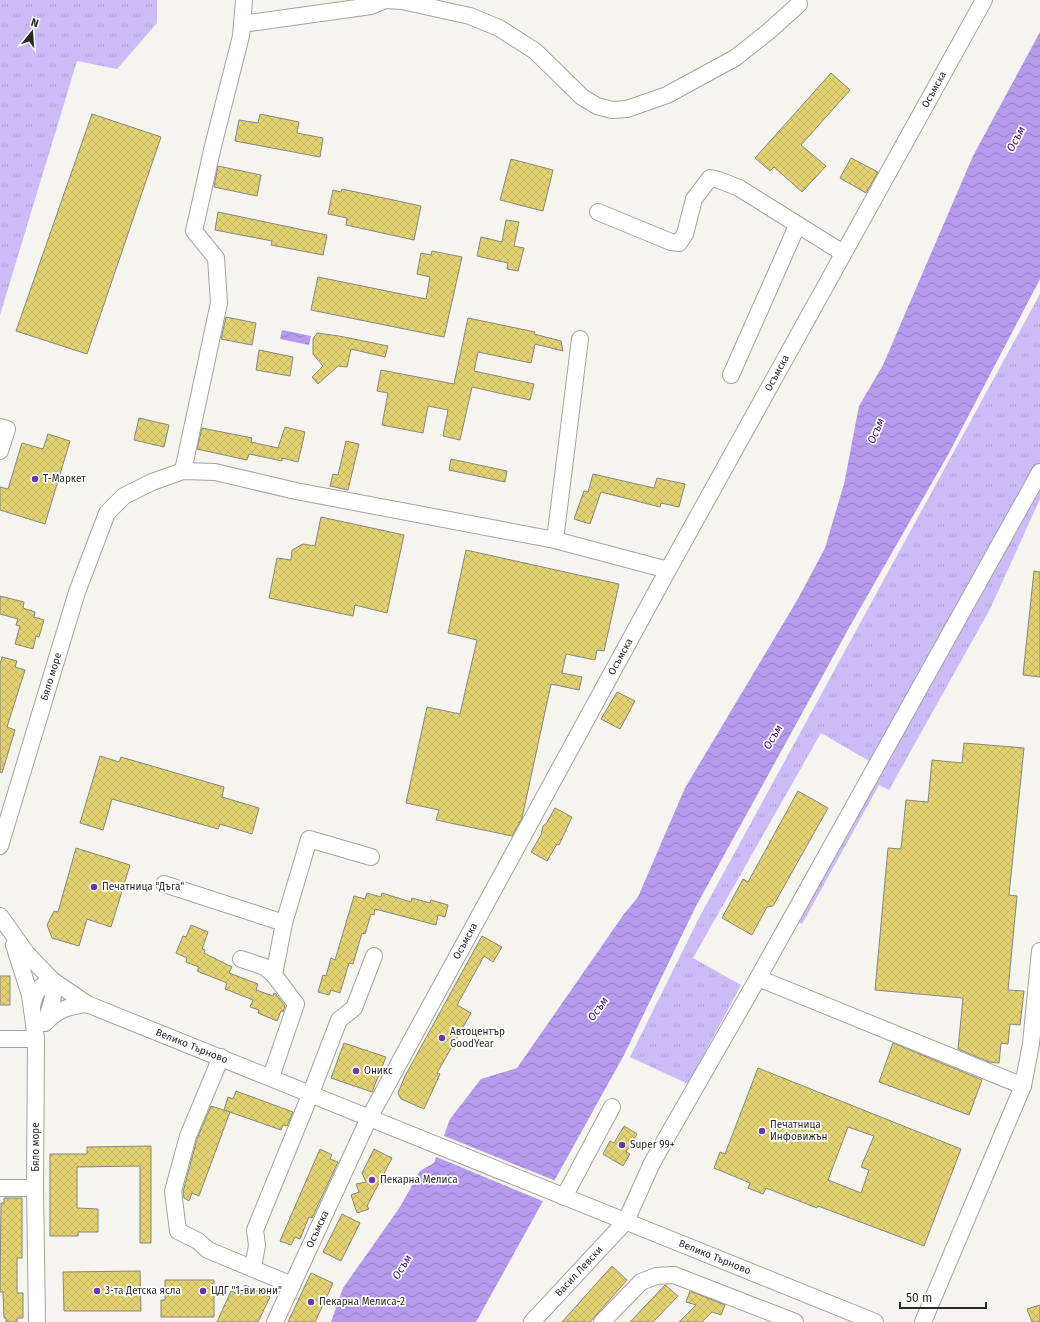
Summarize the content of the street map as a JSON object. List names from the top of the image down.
{
  "streets": {
    "street": [
      "Осъмска",
      "Бяло море",
      "Велико Търново",
      "Васил Левски"
    ]
  },
  "crossings": [
    ["Осъмска", "Велико Търново"],
    ["Бяло море", "Велико Търново"],
    ["Велико Търново", "Васил Левски"]
  ],
  "water": ["Осъм"],
  "places": [
    "Т-Маркет",
    "Печатница \"Дъга\"",
    "Автоцентър GoodYear",
    "Оникс",
    "Печатница Инфовижън",
    "Super 99+",
    "Пекарна Мелиса",
    "3-та Детска ясла",
    "ЦДГ \"1-ви юни\"",
    "Пекарна Мелиса-2"
  ],
  "scale_bar": "50 m",
  "north": "top"
}
